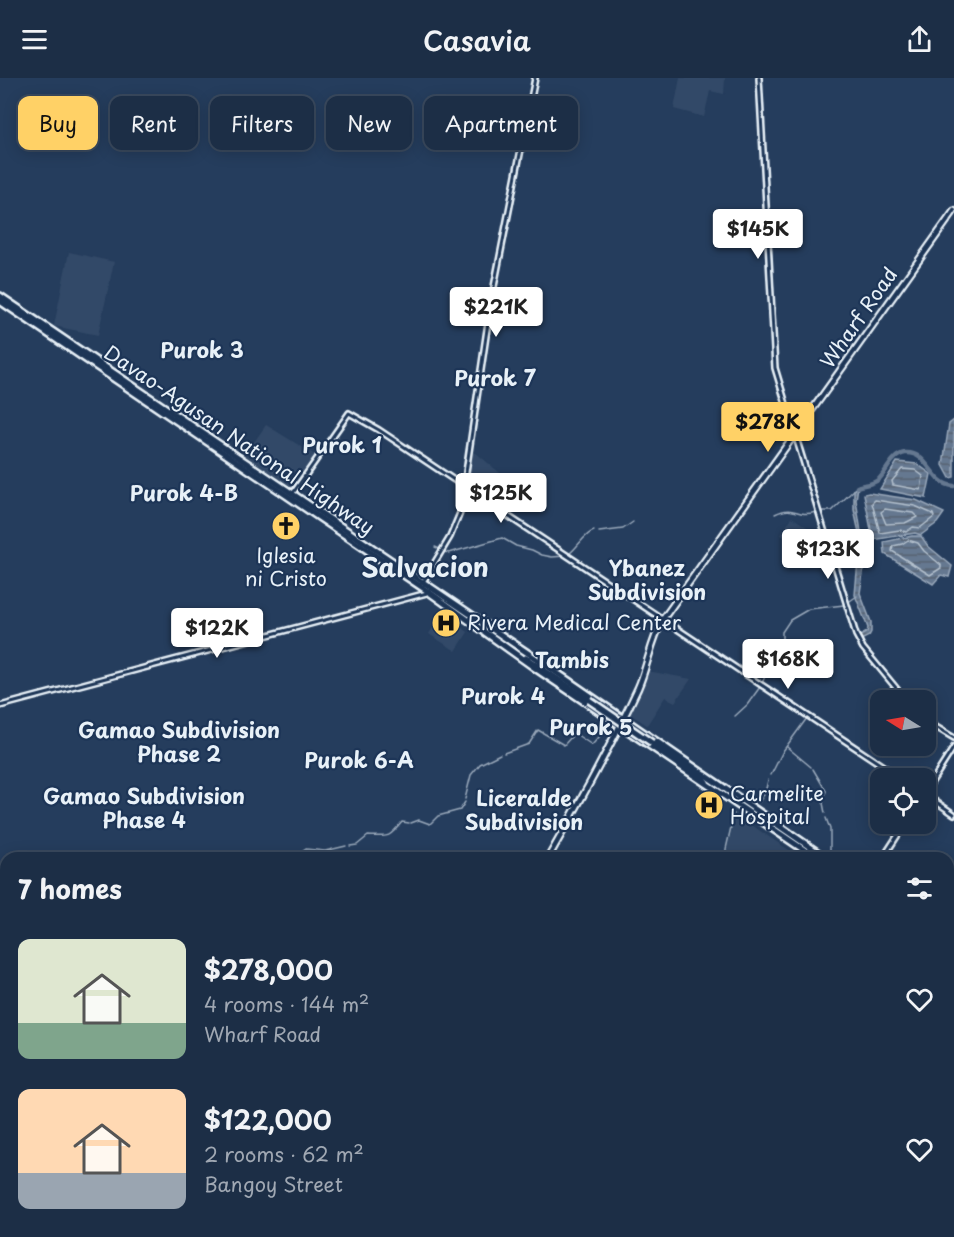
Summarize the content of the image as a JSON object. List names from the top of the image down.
{
  "streets": {
    "highway": ["Davao-Agusan National Highway"],
    "main road": ["Wharf Road"]
  },
  "crossings": [
    ["Wharf Road", "Davao-Agusan National Highway"]
  ],
  "districts": [
    "Purok 3",
    "Purok 7",
    "Purok 1",
    "Purok 4-B",
    "Salvacion",
    "Ybanez Subdivision",
    "Tambis",
    "Purok 4",
    "Purok 5",
    "Gamao Subdivision Phase 2",
    "Purok 6-A",
    "Gamao Subdivision Phase 4",
    "Liceralde Subdivision"
  ],
  "places": {
    "church": ["Iglesia ni Cristo"],
    "hospital": ["Rivera Medical Center", "Carmelite Hospital"]
  },
  "north": "left",
  "page": {
    "header": "Casavia",
    "chip": [
      "Buy",
      "Rent",
      "Filters",
      "New",
      "Apartment"
    ],
    "price": [
      "$145K",
      "$221K",
      "$278K",
      "$125K",
      "$123K",
      "$122K",
      "$168K"
    ],
    "heading": "7 homes",
    "list": [
      {
        "name": "$278,000",
        "note": "4 rooms · 144 m² · Wharf Road"
      },
      {
        "name": "$122,000",
        "note": "2 rooms · 62 m² · Bangoy Street"
      }
    ]
  }
}
